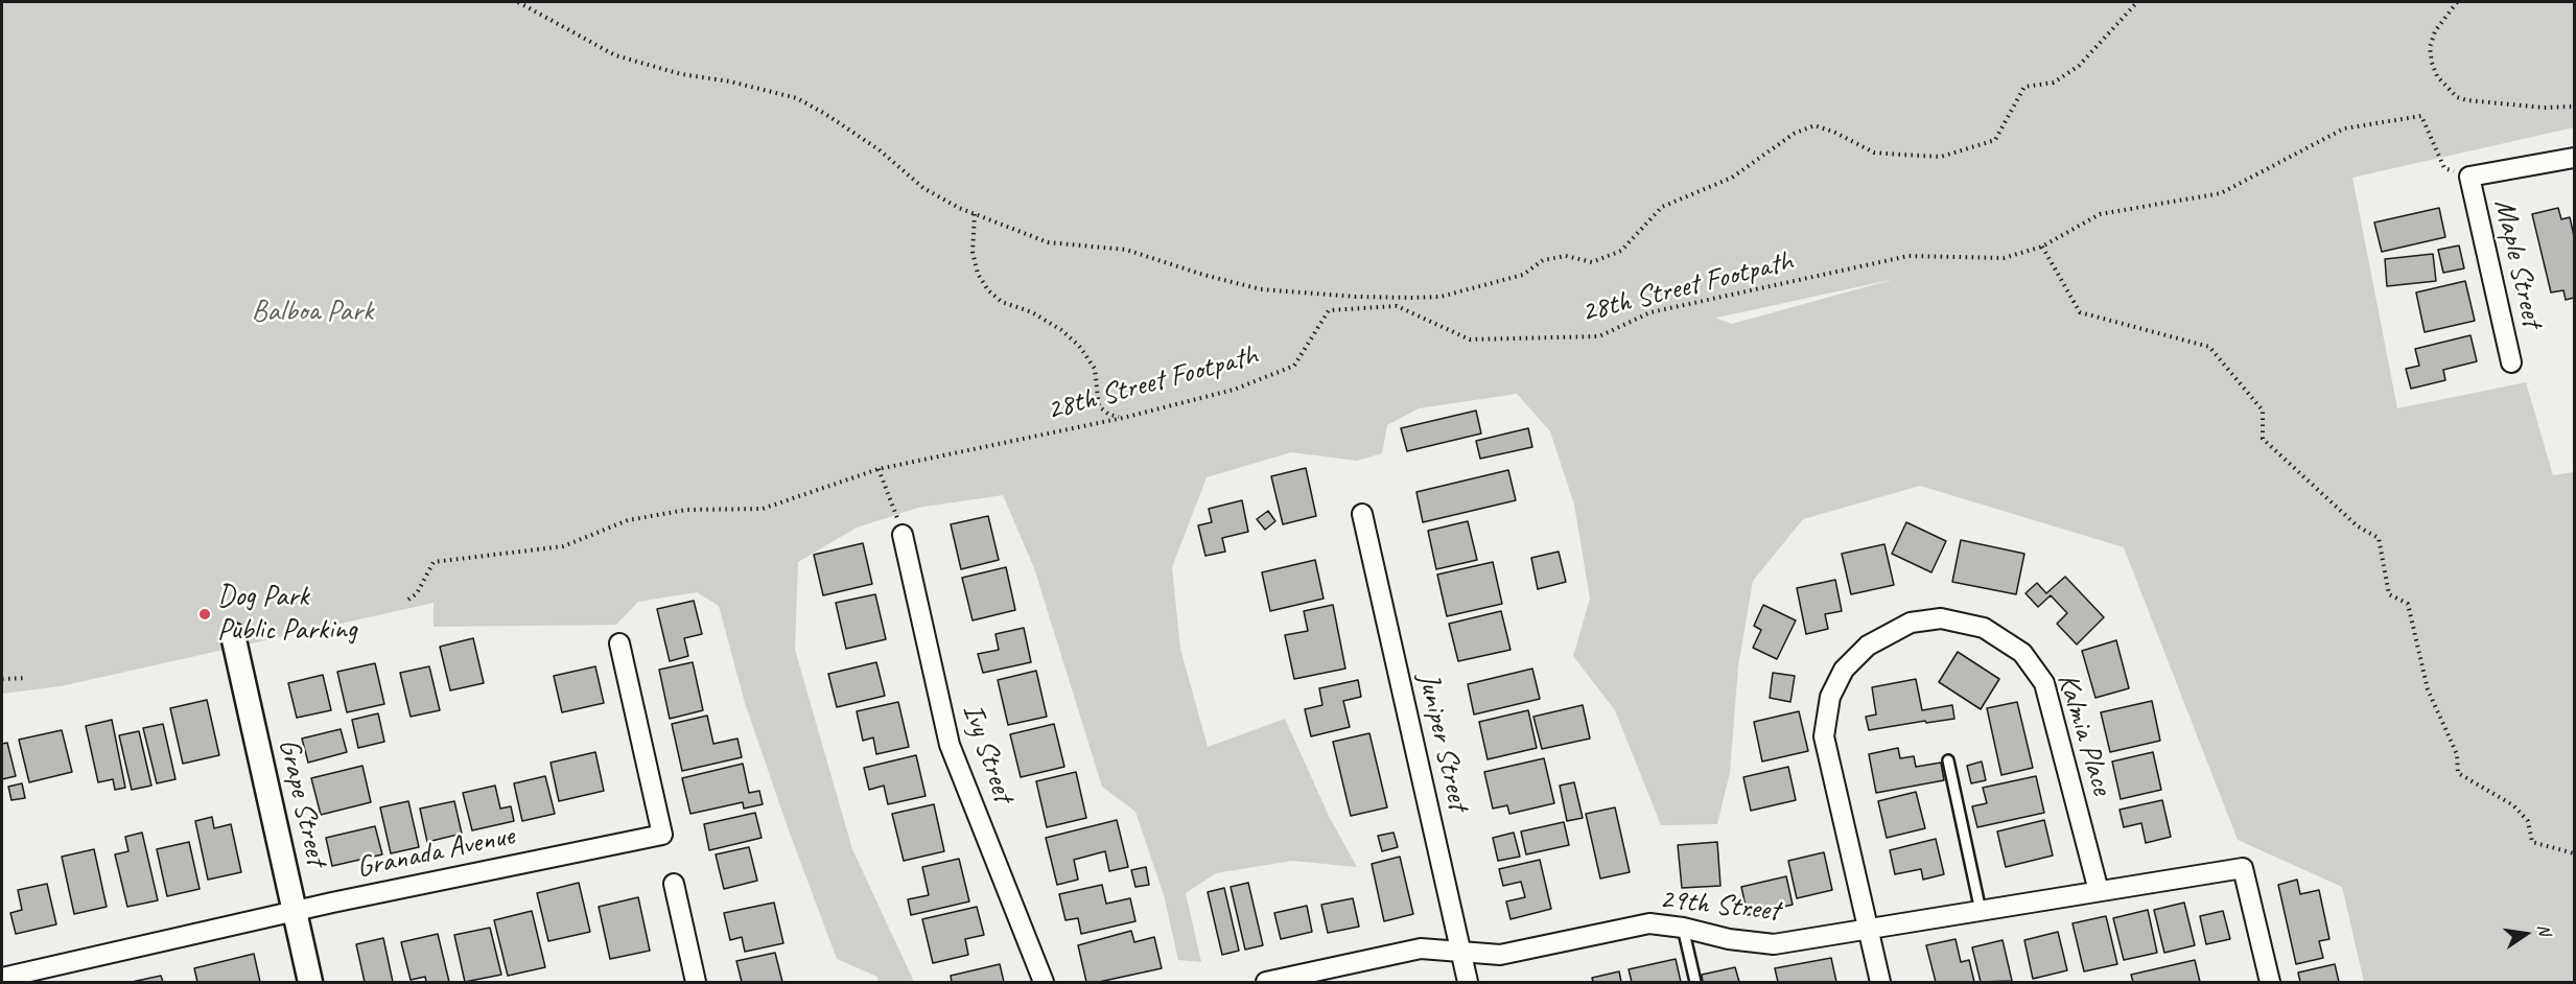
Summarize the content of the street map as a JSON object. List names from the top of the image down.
{
  "streets": {
    "street": [
      "Maple Street",
      "Kalmia Place",
      "Juniper Street",
      "Ivy Street",
      "Grape Street",
      "Granada Avenue",
      "29th Street"
    ],
    "path": ["28th Street Footpath"]
  },
  "crossings": [
    ["Kalmia Place", "29th Street"],
    ["Juniper Street", "29th Street"],
    ["Grape Street", "Granada Avenue"]
  ],
  "parks": ["Balboa Park"],
  "places": ["Dog Park Public Parking"],
  "north": "right"
}
